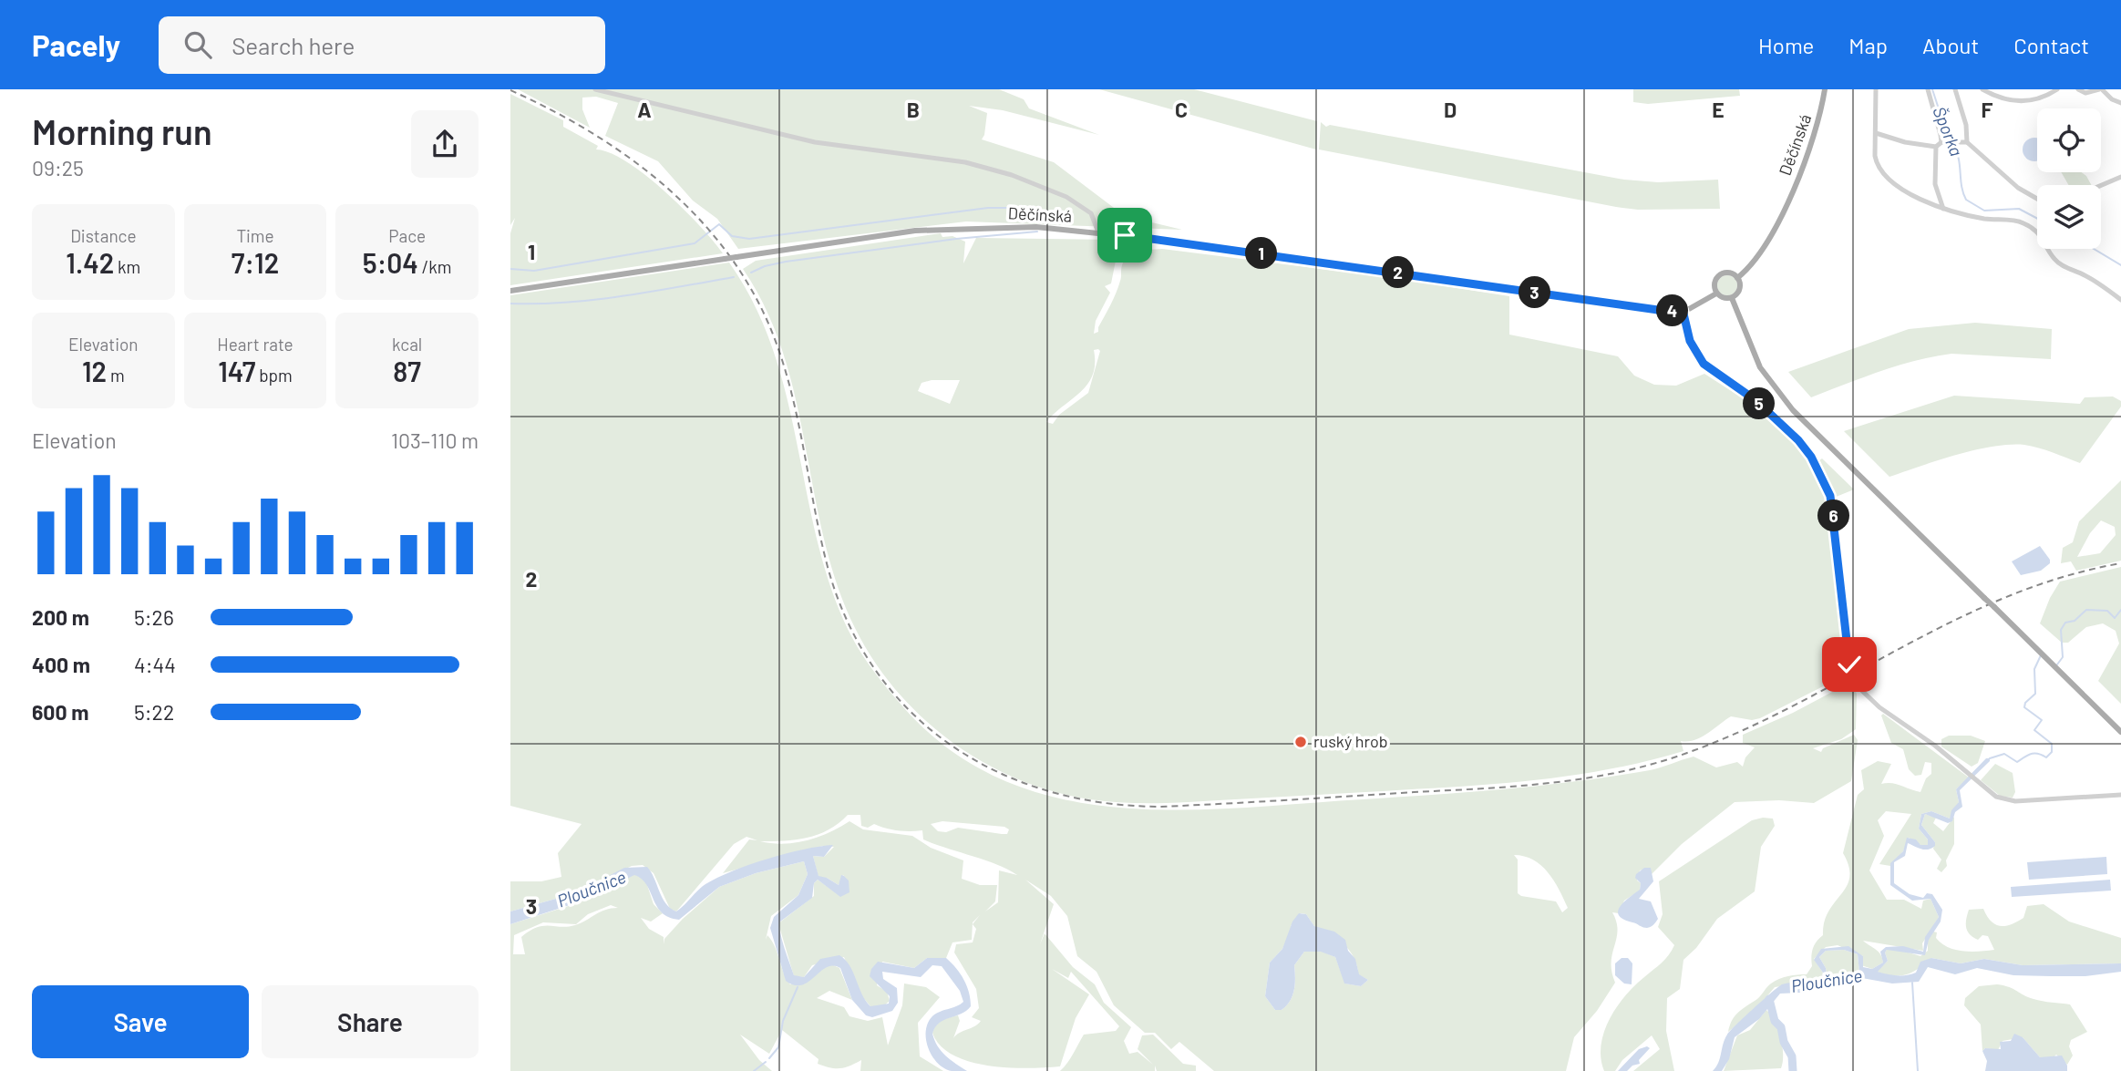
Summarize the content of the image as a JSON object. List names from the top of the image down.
{
  "streets": {
    "main road": ["Děčínská"]
  },
  "water": ["Šporka", "Ploučnice"],
  "places": ["ruský hrob"],
  "page": {
    "header": "Pacely",
    "search": "Search here",
    "nav": [
      "Home",
      "Map",
      "About",
      "Contact"
    ],
    "heading": ["Morning run", "09:25"],
    "stats": [
      ["Distance", "1.42 km"],
      ["Time", "7:12"],
      ["Pace", "5:04 /km"],
      ["Elevation", "12 m"],
      ["Heart rate", "147 bpm"],
      ["kcal", "87"]
    ],
    "pins": [
      "1",
      "2",
      "3",
      "4",
      "5",
      "6"
    ],
    "chart": ["Elevation", "103–110 m"],
    "list": [
      {
        "name": "200 m",
        "note": "5:26"
      },
      {
        "name": "400 m",
        "note": "4:44"
      },
      {
        "name": "600 m",
        "note": "5:22"
      }
    ],
    "buttons": ["Save", "Share"]
  },
  "grid": {
    "columns": [
      "A",
      "B",
      "C",
      "D",
      "E",
      "F"
    ],
    "rows": ["1", "2", "3"]
  }
}
